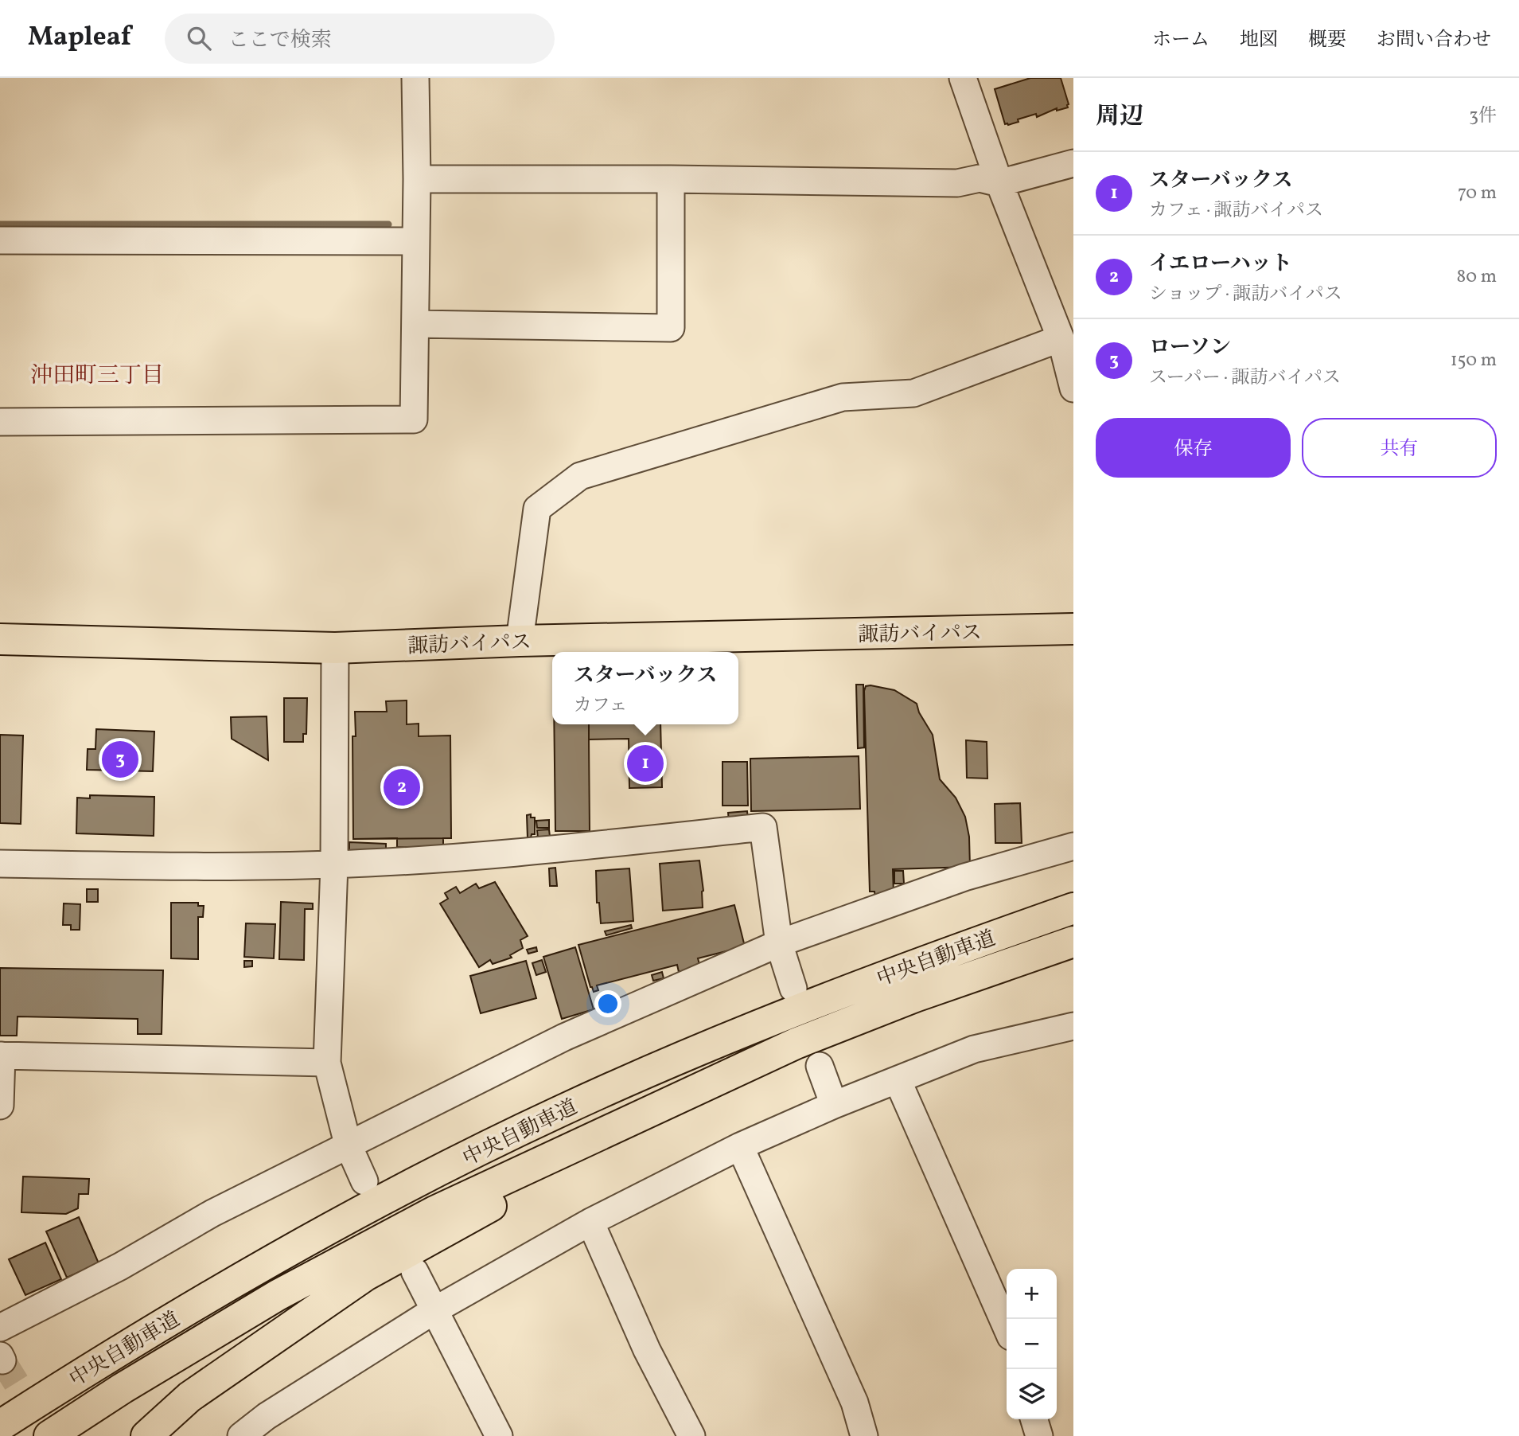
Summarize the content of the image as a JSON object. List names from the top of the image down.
{
  "streets": {
    "highway": ["諏訪バイパス", "中央自動車道"]
  },
  "districts": ["沖田町三丁目"],
  "page": {
    "header": "Mapleaf",
    "search": "ここで検索",
    "nav": [
      "ホーム",
      "地図",
      "概要",
      "お問い合わせ"
    ],
    "heading": ["周辺", "3件"],
    "list": [
      {
        "mark": "1",
        "name": "スターバックス",
        "note": "カフェ · 諏訪バイパス",
        "value": "70 m"
      },
      {
        "mark": "2",
        "name": "イエローハット",
        "note": "ショップ · 諏訪バイパス",
        "value": "80 m"
      },
      {
        "mark": "3",
        "name": "ローソン",
        "note": "スーパー · 諏訪バイパス",
        "value": "150 m"
      }
    ],
    "buttons": ["保存", "共有"],
    "popup": ["スターバックス", "カフェ"],
    "pins": ["3", "1", "2"],
    "map_buttons": ["+", "−"]
  }
}
